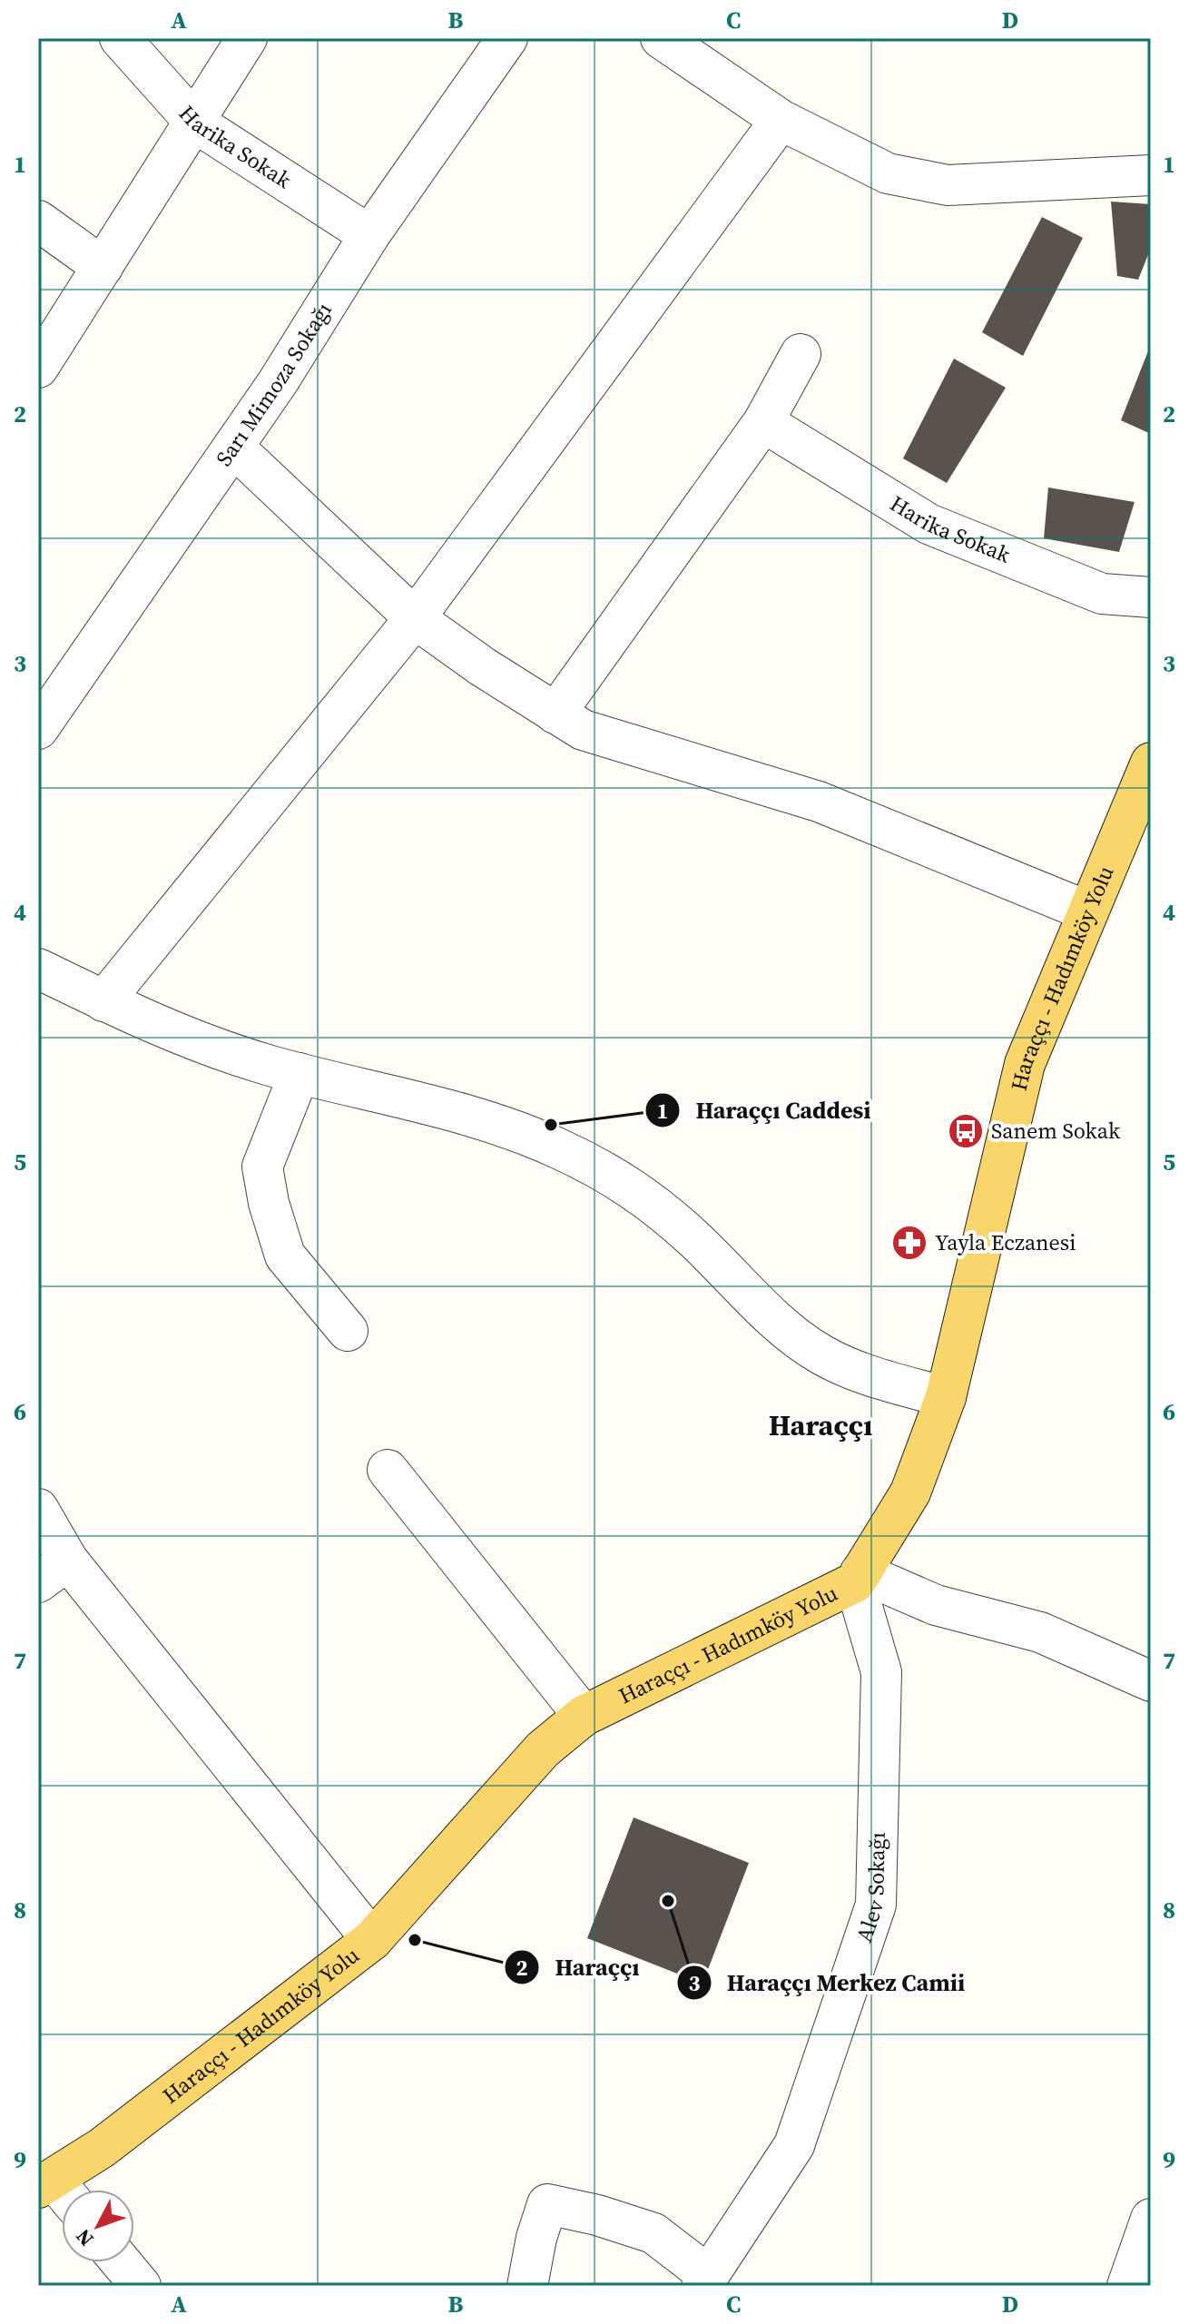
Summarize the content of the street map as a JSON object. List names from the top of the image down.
{
  "streets": {
    "main road": ["Haraççı - Hadımköy Yolu"],
    "street": ["Harika Sokak", "Sarı Mimoza Sokağı", "Alev Sokağı"]
  },
  "crossings": [
    ["Harika Sokak", "Sarı Mimoza Sokağı"],
    ["Haraççı - Hadımköy Yolu", "Alev Sokağı"]
  ],
  "districts": ["Haraççı"],
  "places": {
    "other": ["Haraççı Caddesi", "Haraççı Merkez Camii", "Haraççı"],
    "bus stop": ["Sanem Sokak"],
    "pharmacy": ["Yayla Eczanesi"]
  },
  "north": "bottom left",
  "grid": {
    "columns": [
      "A",
      "B",
      "C",
      "D"
    ],
    "rows": [
      "1",
      "2",
      "3",
      "4",
      "5",
      "6",
      "7",
      "8",
      "9"
    ]
  }
}
